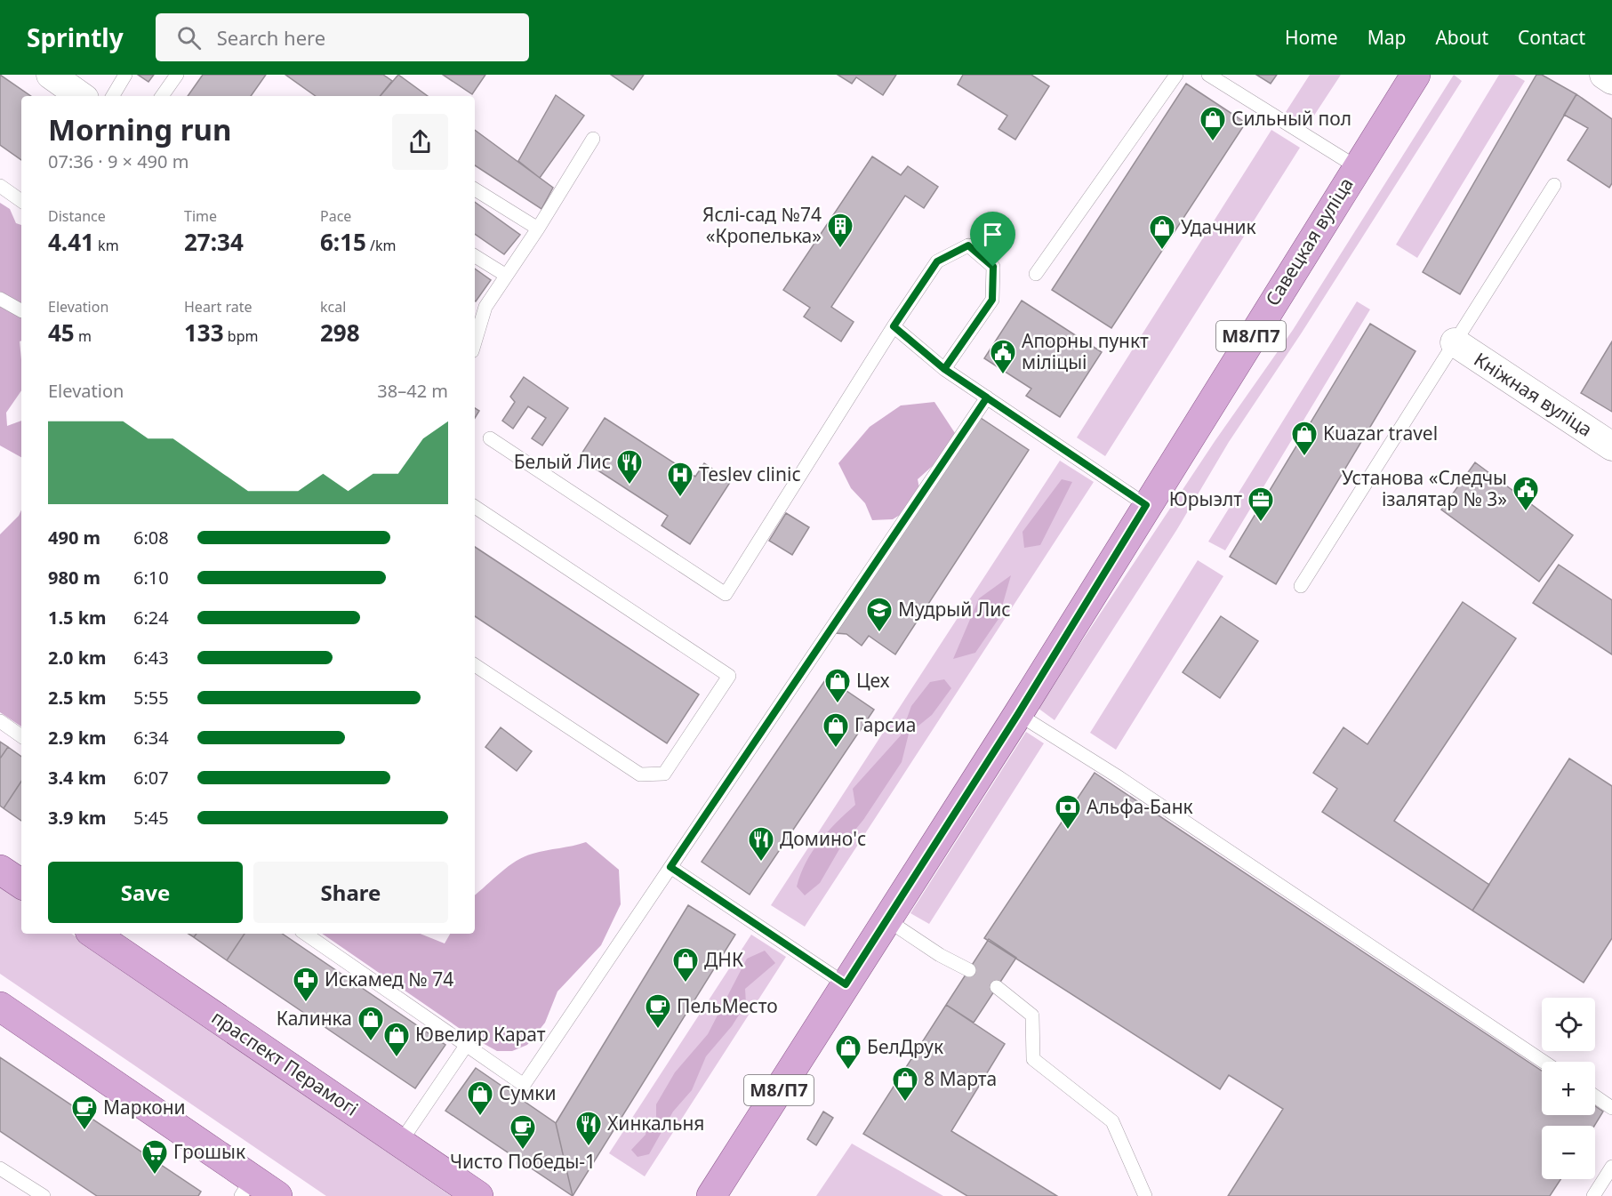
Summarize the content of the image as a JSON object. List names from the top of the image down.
{
  "streets": {
    "main road": ["Савецкая вуліца", "М8/П7", "праспект Перамогі"],
    "street": ["Кніжная вуліца"]
  },
  "places": {
    "shop": [
      "Сильный пол",
      "Удачник",
      "Kuazar travel",
      "Цех",
      "Гарсиа",
      "ДНК",
      "Калинка",
      "Ювелир Карат",
      "БелДрук",
      "8 Марта",
      "Сумки"
    ],
    "building": ["Яслі-сад №74 «Кропелька»"],
    "public building": ["Апорны пункт міліцыі", "Установа «Следчы ізалятар № 3»"],
    "restaurant": ["Белый Лис", "Домино'c", "Хинкальня"],
    "hospital": ["Teslev clinic"],
    "office": ["Юрыэлт"],
    "school or university": ["Мудрый Лис"],
    "bank": ["Альфа-Банк"],
    "pharmacy": ["Искамед № 74"],
    "cafe": ["ПельМесто", "Маркони", "Чисто Победы-1"],
    "supermarket": ["Грошык"]
  },
  "page": {
    "header": "Sprintly",
    "search": "Search here",
    "nav": [
      "Home",
      "Map",
      "About",
      "Contact"
    ],
    "heading": ["Morning run", "07:36 · 9 × 490 m"],
    "stats": [
      ["Distance", "4.41 km"],
      ["Time", "27:34"],
      ["Pace", "6:15 /km"],
      ["Elevation", "45 m"],
      ["Heart rate", "133 bpm"],
      ["kcal", "298"]
    ],
    "chart": ["Elevation", "38–42 m"],
    "list": [
      {
        "name": "490 m",
        "note": "6:08"
      },
      {
        "name": "980 m",
        "note": "6:10"
      },
      {
        "name": "1.5 km",
        "note": "6:24"
      },
      {
        "name": "2.0 km",
        "note": "6:43"
      },
      {
        "name": "2.5 km",
        "note": "5:55"
      },
      {
        "name": "2.9 km",
        "note": "6:34"
      },
      {
        "name": "3.4 km",
        "note": "6:07"
      },
      {
        "name": "3.9 km",
        "note": "5:45"
      }
    ],
    "buttons": ["Save", "Share"],
    "map_buttons": ["+", "−"]
  }
}
